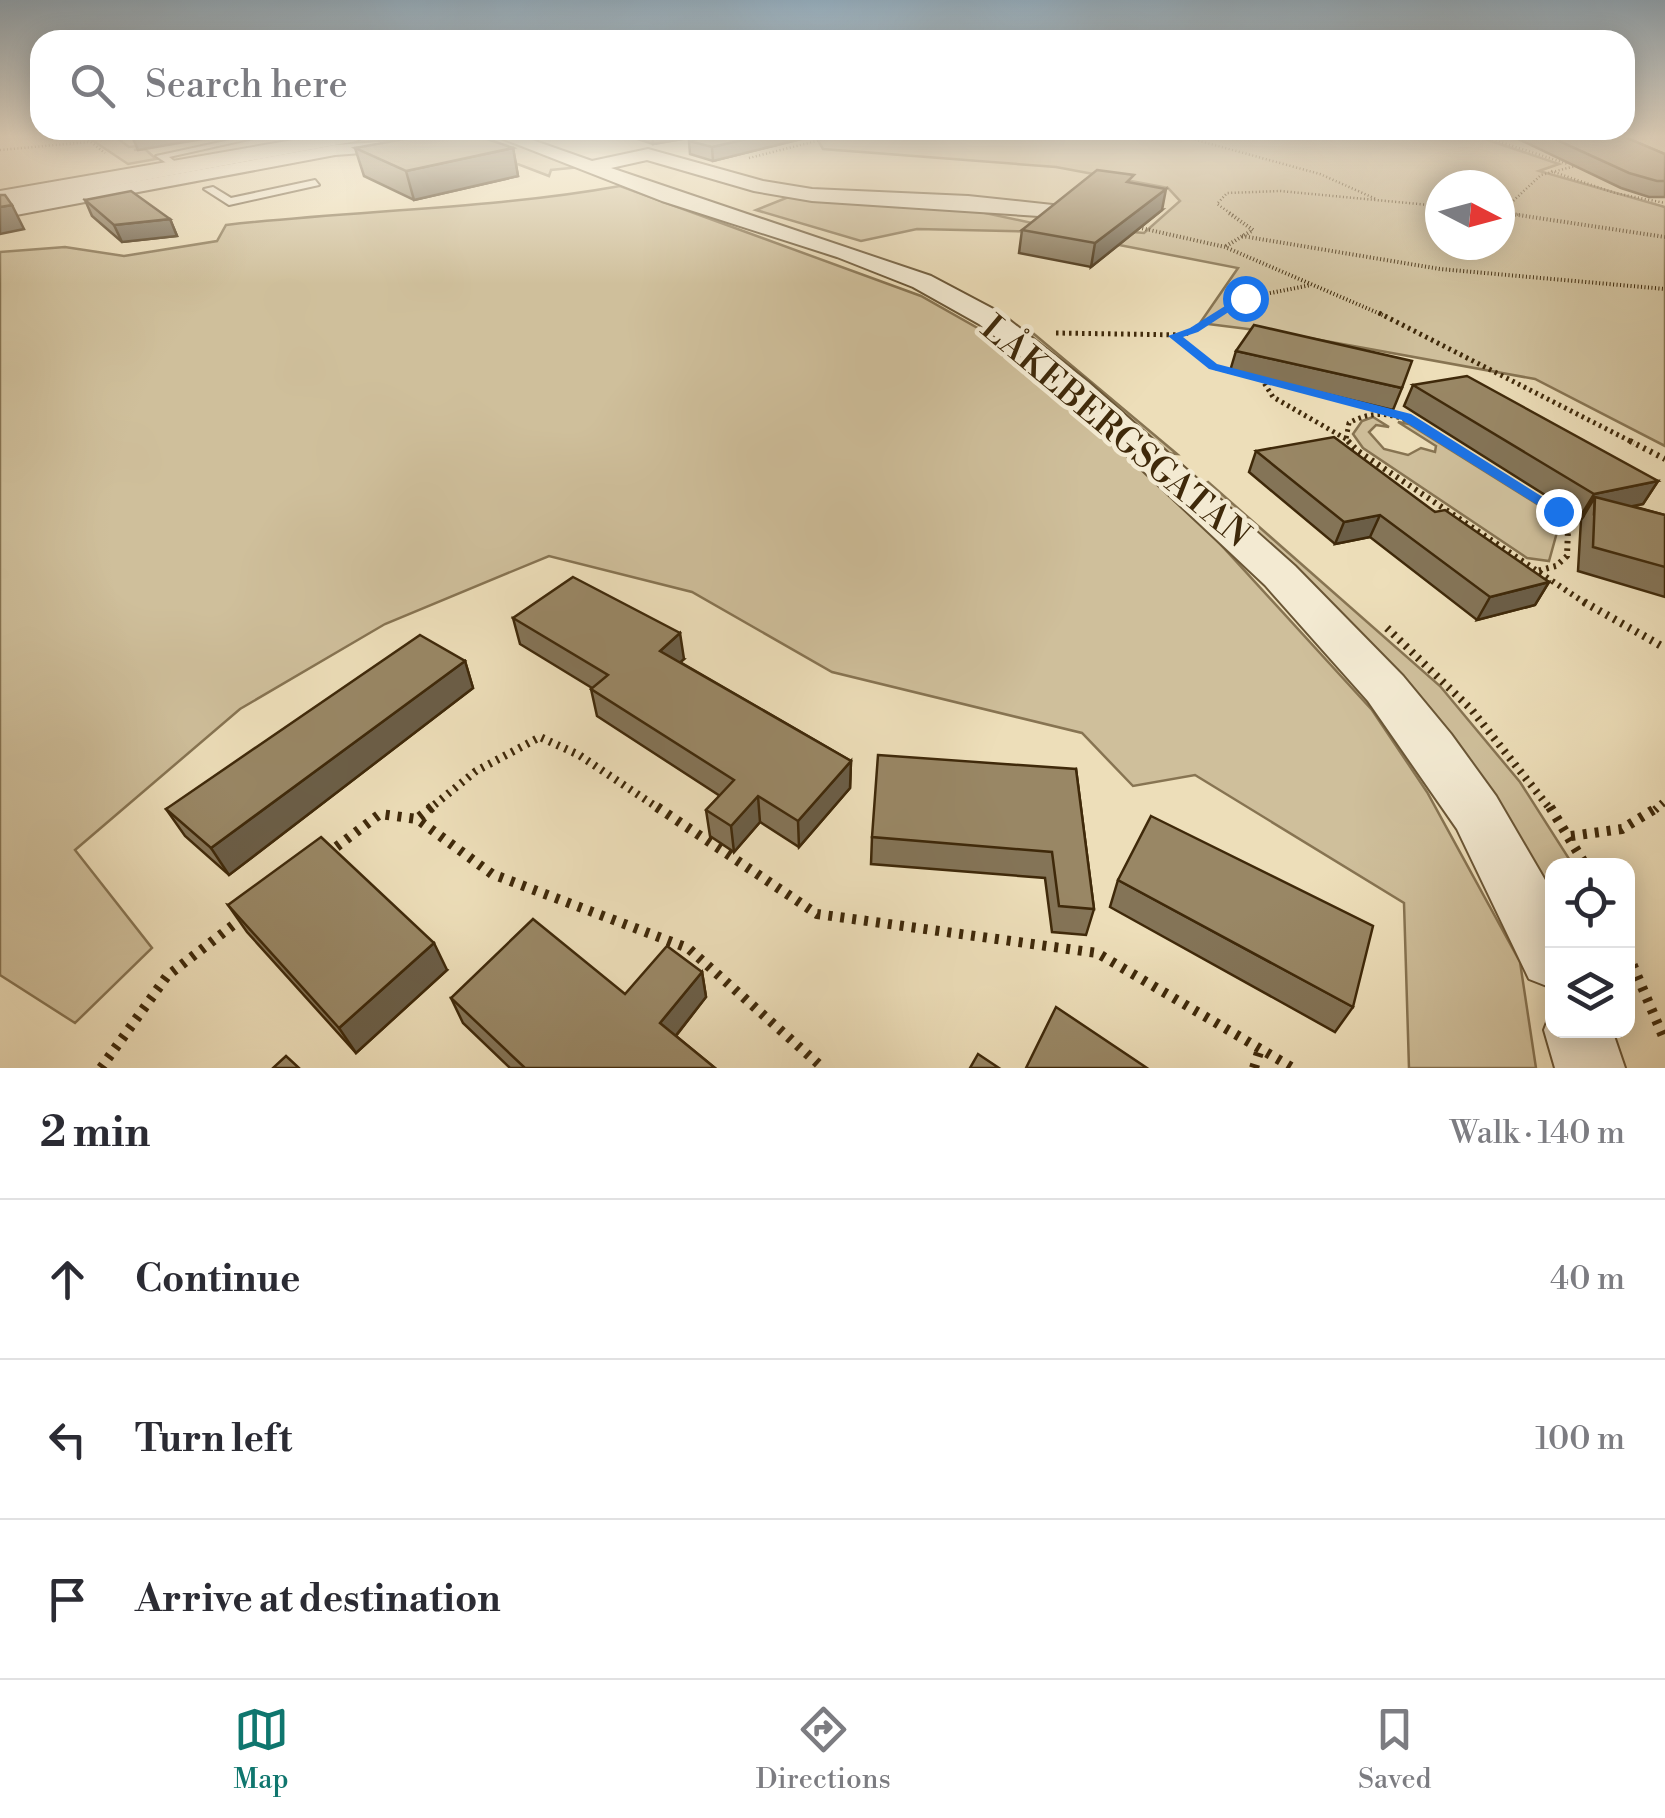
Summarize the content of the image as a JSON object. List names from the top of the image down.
{
  "streets": {
    "street": ["LÅKEBERGSGATAN"]
  },
  "north": "right",
  "page": {
    "search": "Search here",
    "heading": ["2 min", "Walk · 140 m"],
    "list": [
      ["Continue", "40 m"],
      ["Turn left", "100 m"],
      "Arrive at destination"
    ],
    "nav": ["Map", "Directions", "Saved"]
  }
}
